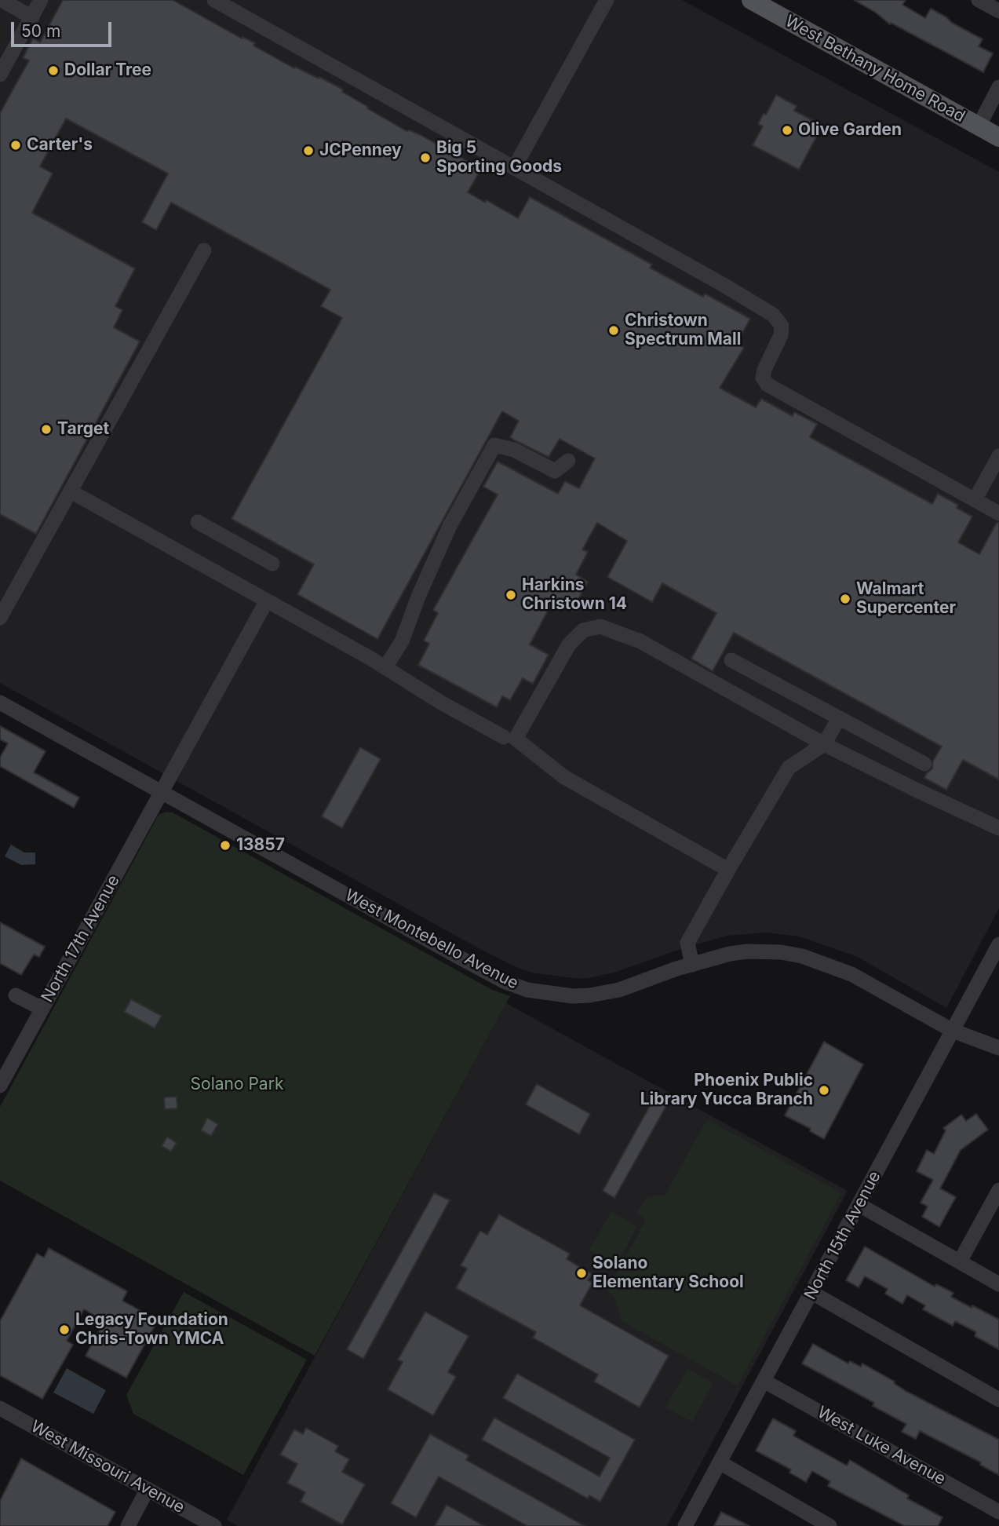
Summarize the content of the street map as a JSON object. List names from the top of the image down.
{
  "streets": {
    "main road": ["West Bethany Home Road"],
    "street": [
      "North 17th Avenue",
      "West Montebello Avenue",
      "North 15th Avenue",
      "West Luke Avenue",
      "West Missouri Avenue"
    ]
  },
  "crossings": [
    ["North 17th Avenue", "West Montebello Avenue"],
    ["West Montebello Avenue", "North 15th Avenue"],
    ["North 15th Avenue", "West Luke Avenue"]
  ],
  "parks": ["Solano Park"],
  "places": [
    "Dollar Tree",
    "Olive Garden",
    "Carter's",
    "JCPenney",
    "Big 5 Sporting Goods",
    "Christown Spectrum Mall",
    "Target",
    "Harkins Christown 14",
    "Walmart Supercenter",
    "13857",
    "Phoenix Public Library Yucca Branch",
    "Solano Elementary School",
    "Legacy Foundation Chris-Town YMCA"
  ],
  "scale_bar": "50 m"
}
